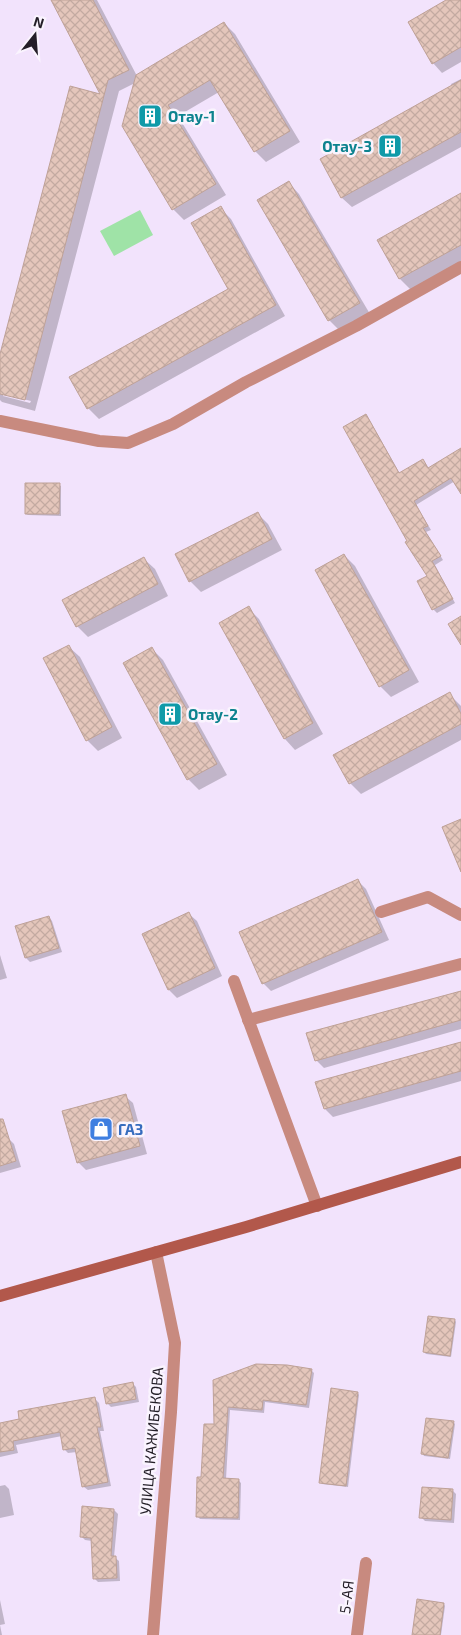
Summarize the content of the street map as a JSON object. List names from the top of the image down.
{
  "streets": {
    "street": ["УЛИЦА КАЖИБЕКОВА", "5-АЯ"]
  },
  "places": {
    "building": ["Отау-1", "Отау-3", "Отау-2"],
    "shop": ["ГАЗ"]
  },
  "north": "top"
}
